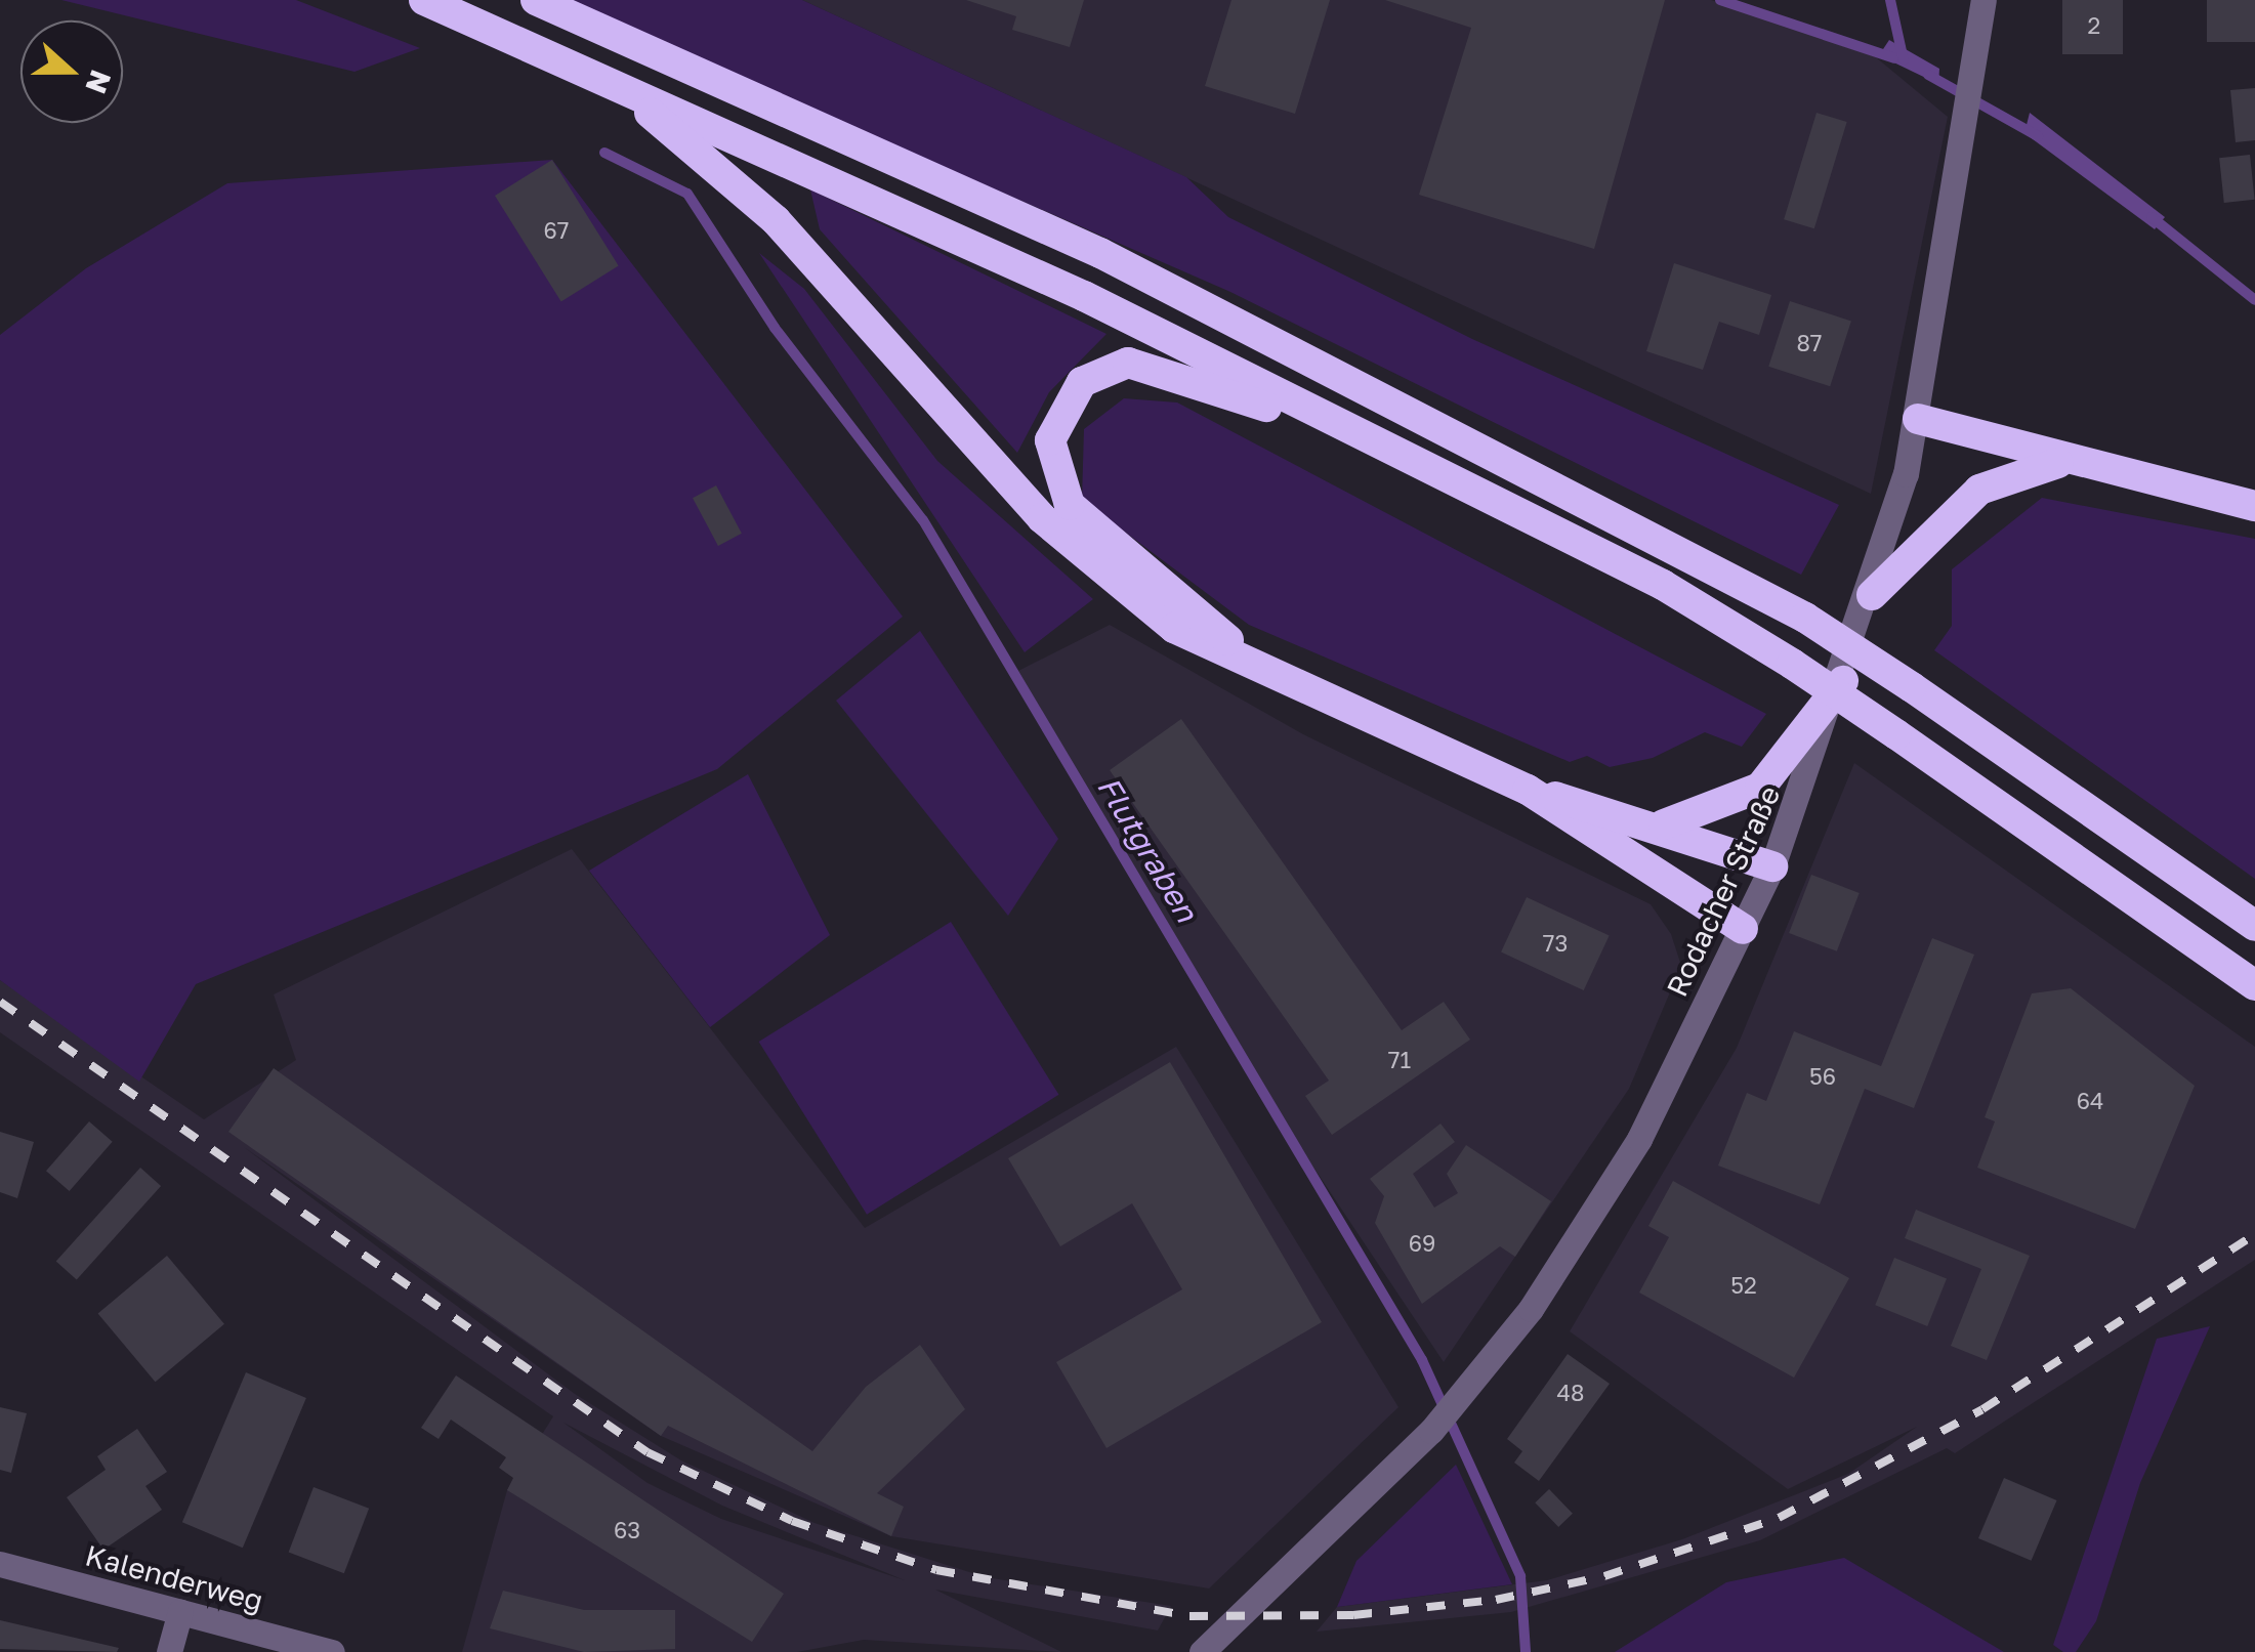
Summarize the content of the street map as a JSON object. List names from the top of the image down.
{
  "streets": {
    "street": ["Rodacher Straße", "Kalenderweg"]
  },
  "water": ["Flutgraben"],
  "house_numbers": [
    "2",
    "67",
    "87",
    "73",
    "71",
    "56",
    "64",
    "69",
    "52",
    "48",
    "63"
  ],
  "north": "right"
}
